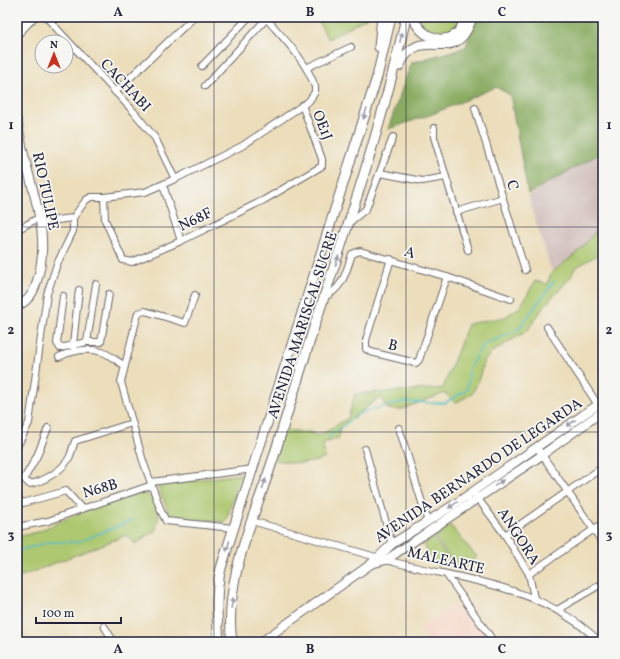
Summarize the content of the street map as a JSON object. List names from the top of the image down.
{
  "streets": {
    "main road": ["AVENIDA MARISCAL SUCRE"],
    "street": [
      "CACHABI",
      "OE1J",
      "C",
      "RIO TULIPE",
      "N68F",
      "A",
      "B",
      "AVENIDA BERNARDO DE LEGARDA",
      "N68B",
      "ANGORA",
      "MALEARTE"
    ]
  },
  "crossings": [
    ["OE1J", "N68F"],
    ["A", "AVENIDA MARISCAL SUCRE"],
    ["A", "B"],
    ["AVENIDA MARISCAL SUCRE", "N68B"],
    ["AVENIDA MARISCAL SUCRE", "MALEARTE"],
    ["AVENIDA BERNARDO DE LEGARDA", "ANGORA"],
    ["AVENIDA BERNARDO DE LEGARDA", "MALEARTE"],
    ["ANGORA", "MALEARTE"]
  ],
  "scale_bar": "100 m",
  "north": "top",
  "grid": {
    "columns": ["A", "B", "C"],
    "rows": ["1", "2", "3"]
  }
}
